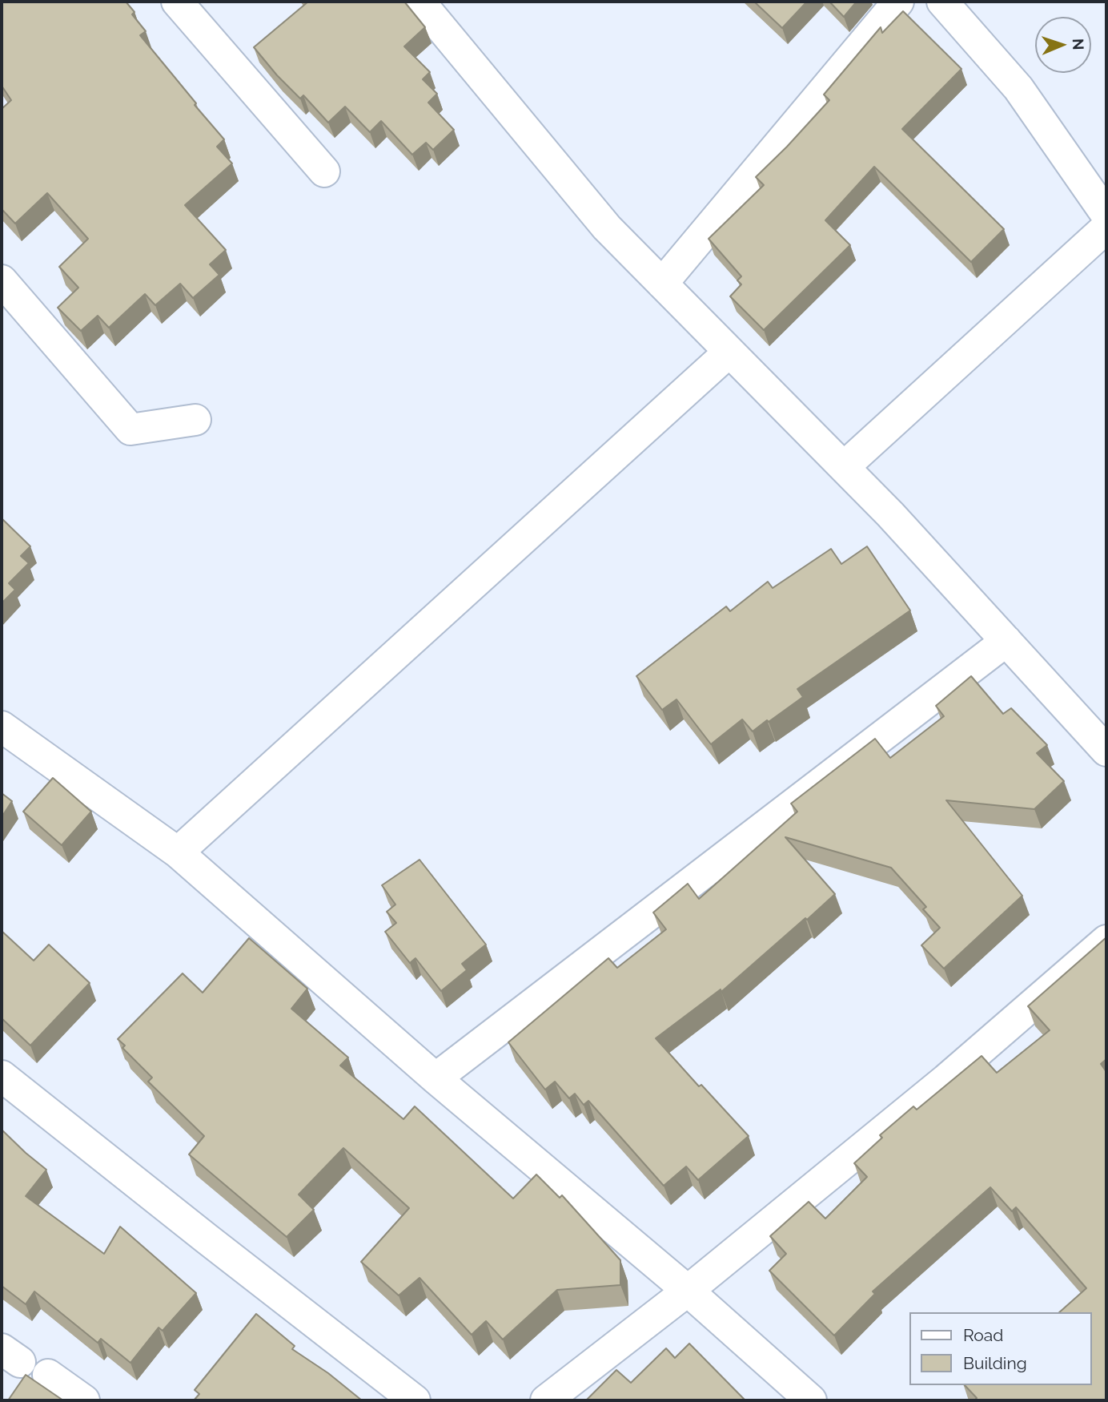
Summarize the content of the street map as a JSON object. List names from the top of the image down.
{
  "legend": ["Road", "Building"],
  "north": "right"
}
